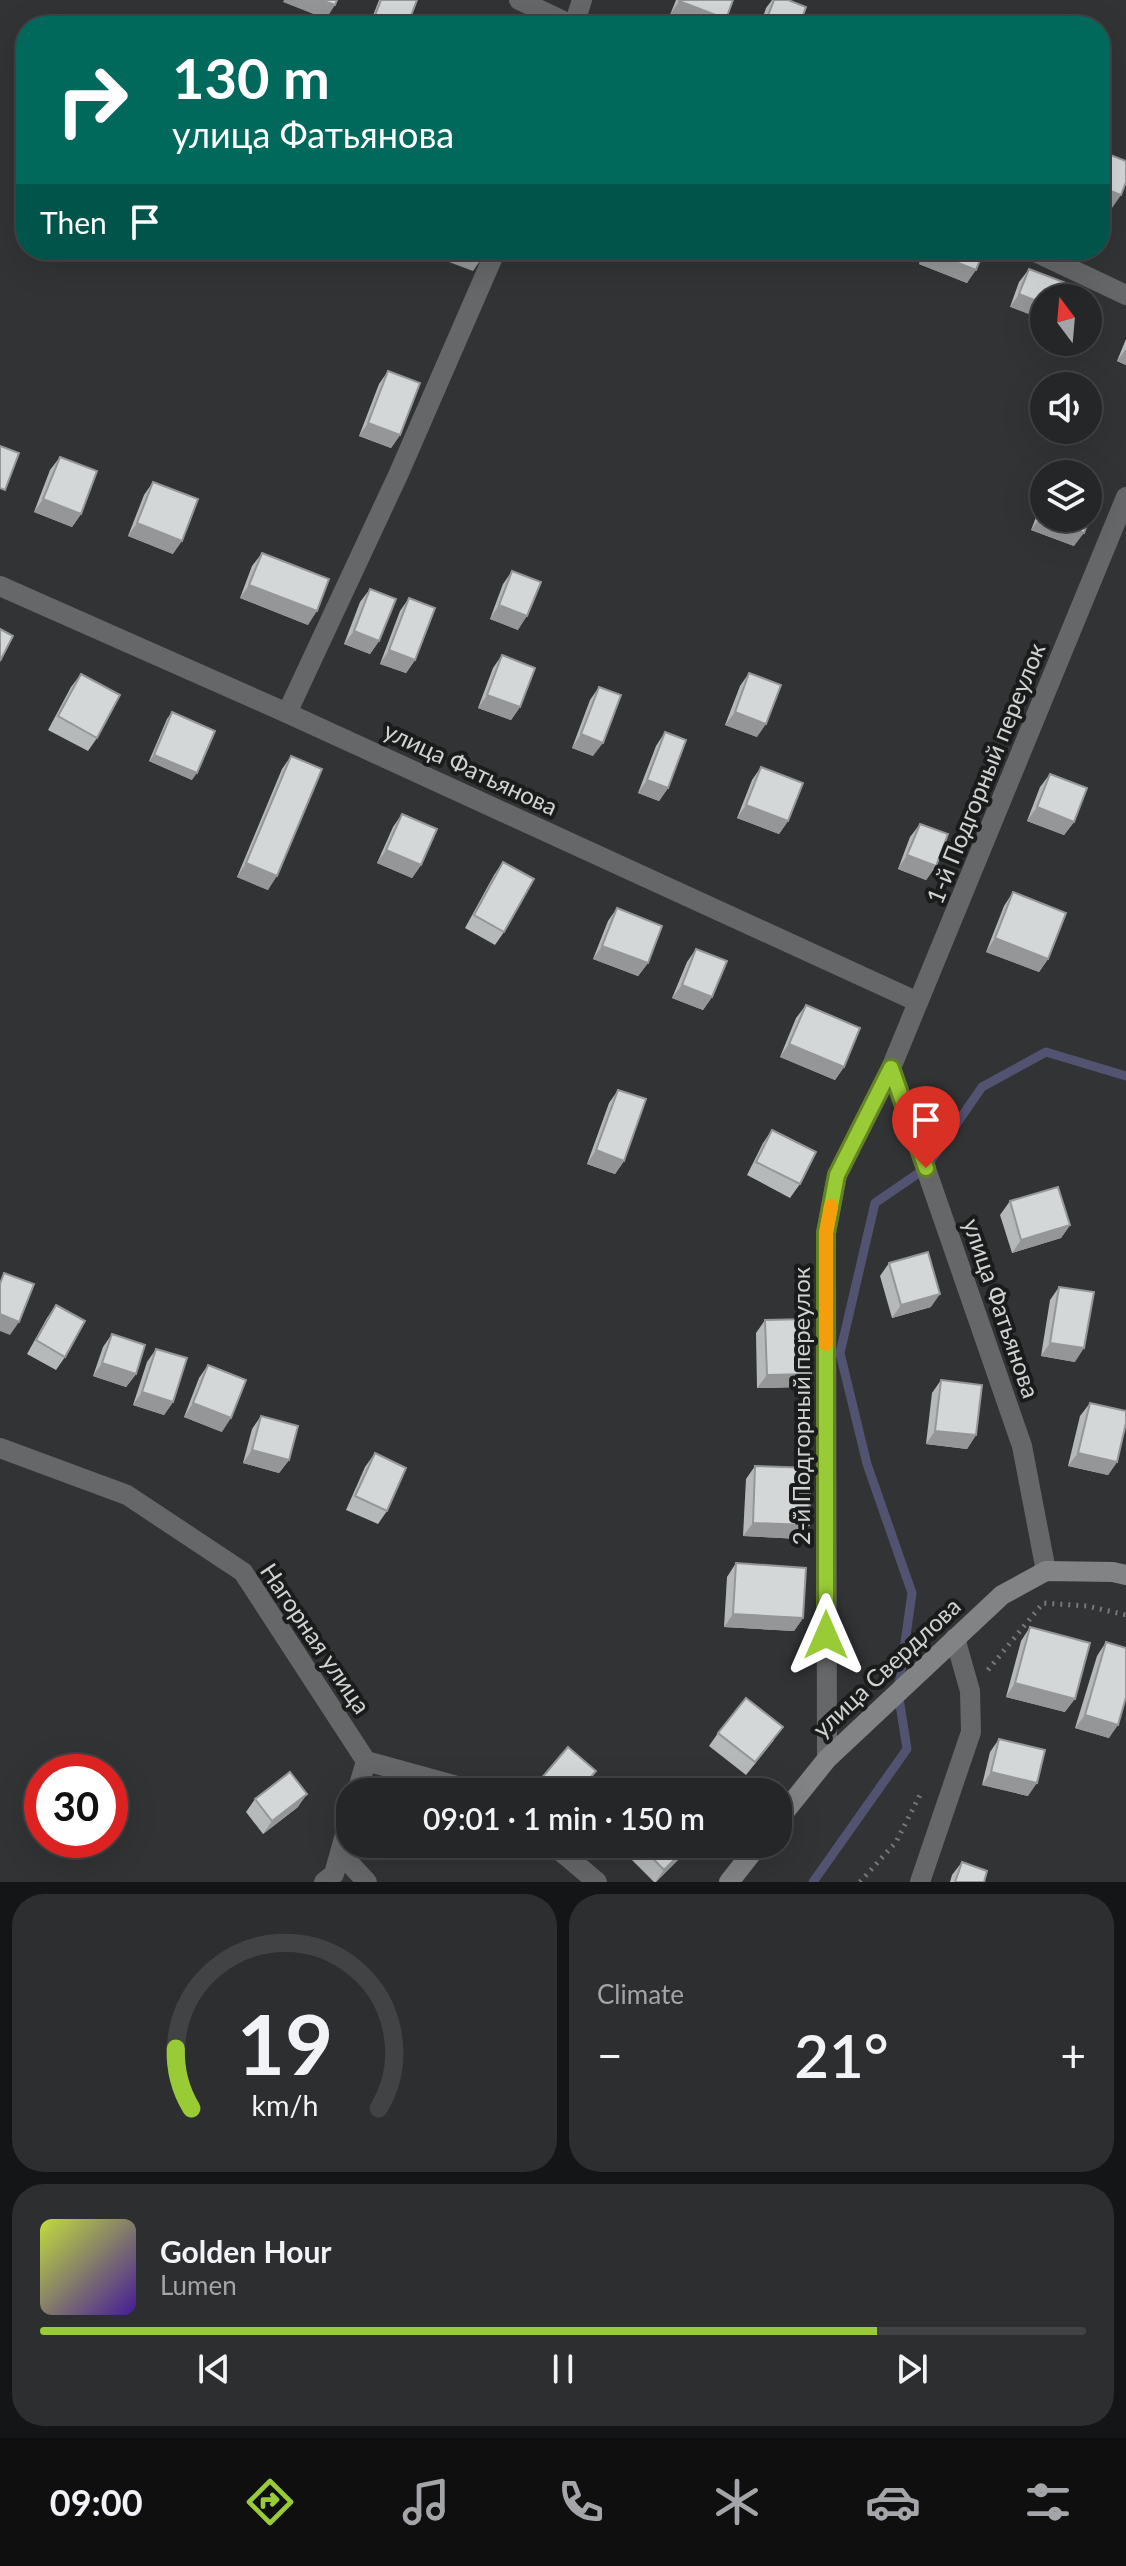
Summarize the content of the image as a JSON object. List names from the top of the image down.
{
  "streets": {
    "main road": ["улица Свердлова"],
    "street": [
      "улица Фатьянова",
      "1-й Подгорный переулок",
      "2-й Подгорный переулок",
      "Нагорная улица"
    ]
  },
  "crossings": [
    ["улица Фатьянова", "1-й Подгорный переулок"],
    ["улица Фатьянова", "2-й Подгорный переулок"],
    ["улица Фатьянова", "улица Свердлова"],
    ["1-й Подгорный переулок", "2-й Подгорный переулок"],
    ["2-й Подгорный переулок", "улица Свердлова"]
  ],
  "north": "top",
  "page": {
    "turn": ["130 m", "улица Фатьянова"],
    "then": "Then",
    "limit": "30",
    "trip": "09:01 · 1 min · 150 m",
    "tile": "Climate",
    "heat": ["−", "21°", "+"],
    "song": ["Golden Hour", "Lumen"],
    "tabs": "09:00",
    "gauge": ["19", "km/h"]
  }
}
